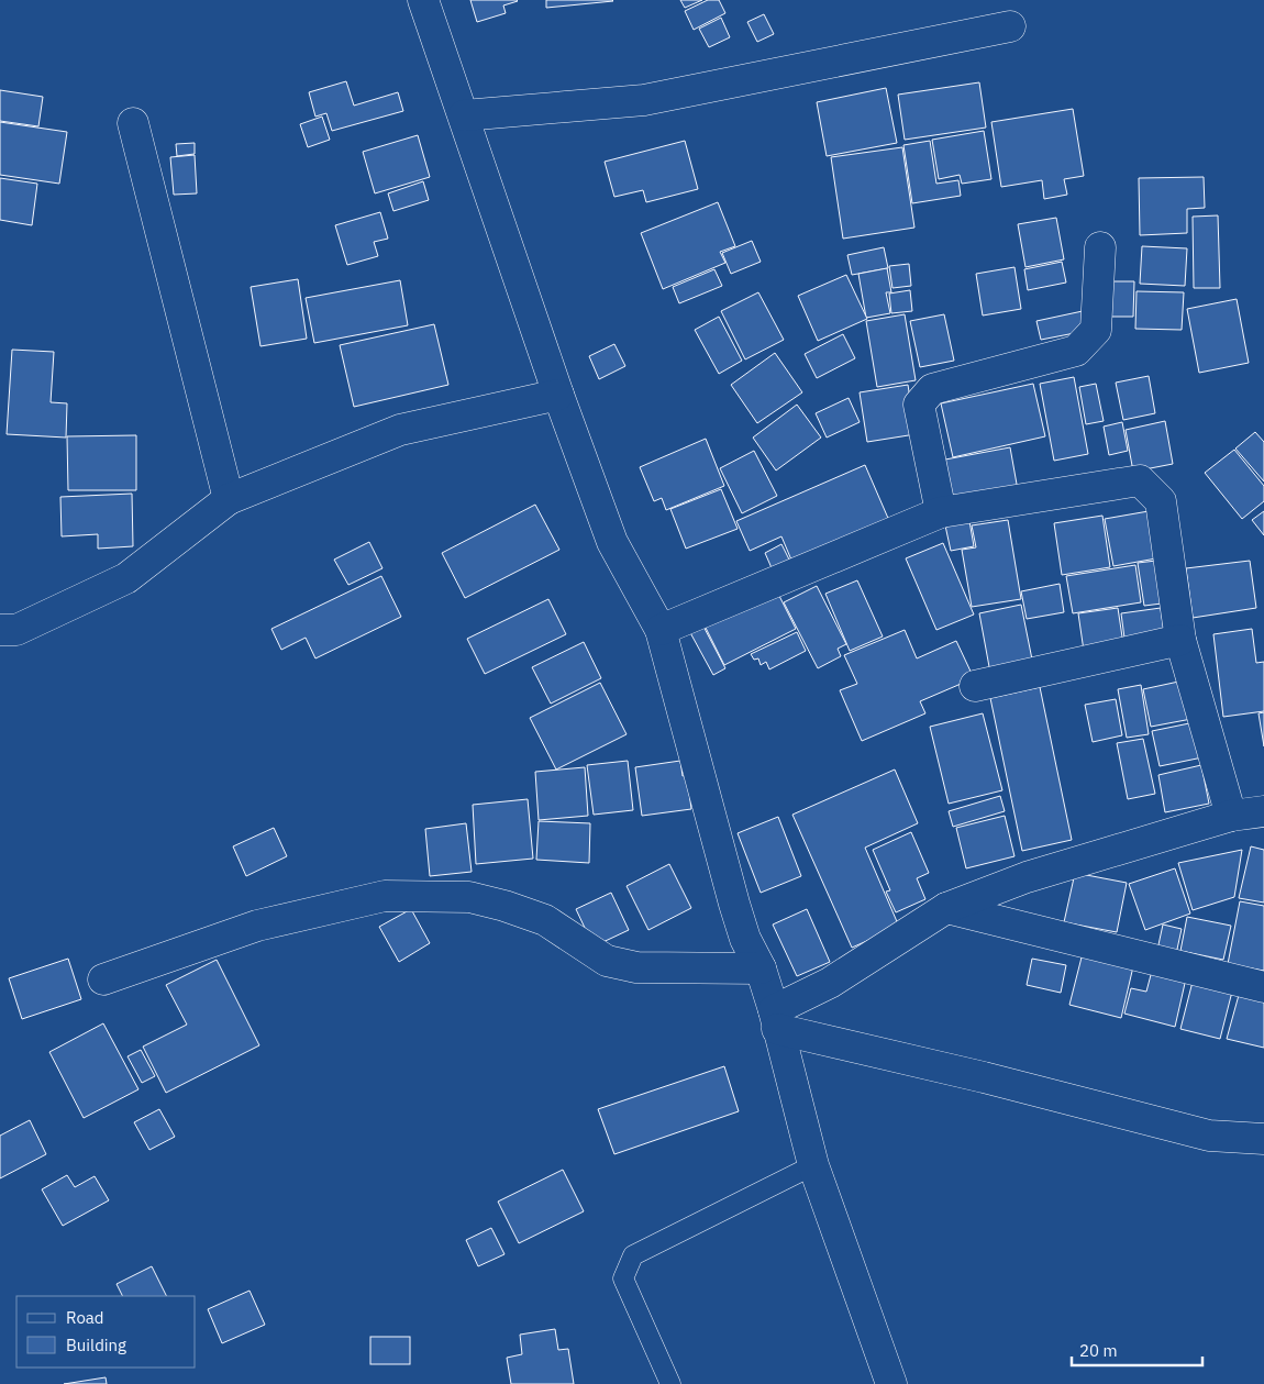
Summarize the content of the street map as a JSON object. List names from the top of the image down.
{
  "legend": ["Road", "Building"],
  "scale_bar": "20 m"
}
